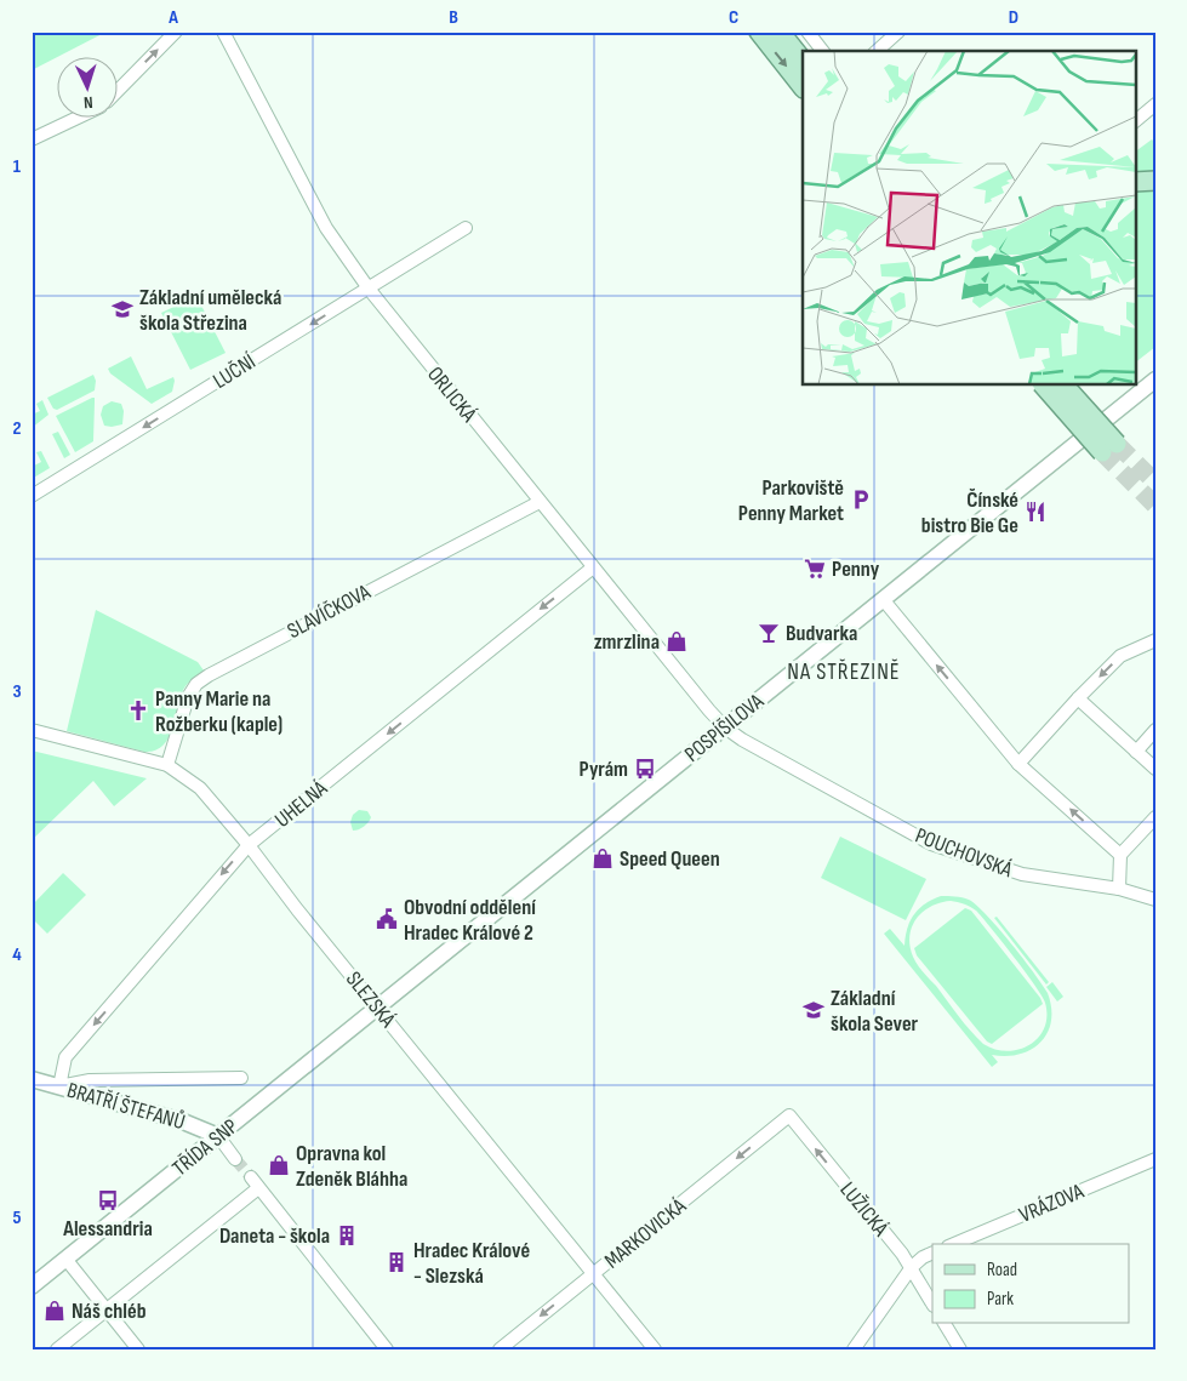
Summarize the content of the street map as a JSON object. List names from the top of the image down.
{
  "streets": {
    "street": [
      "LUČNÍ",
      "ORLICKÁ",
      "SLAVÍČKOVA",
      "POSPÍŠILOVA",
      "UHELNÁ",
      "POUCHOVSKÁ",
      "SLEZSKÁ",
      "BRATŘÍ ŠTEFANŮ",
      "TŘÍDA SNP",
      "VRÁZOVA",
      "LUŽICKÁ",
      "MARKOVICKÁ"
    ]
  },
  "crossings": [
    ["LUČNÍ", "ORLICKÁ"],
    ["ORLICKÁ", "SLAVÍČKOVA"],
    ["ORLICKÁ", "POSPÍŠILOVA"],
    ["ORLICKÁ", "UHELNÁ"],
    ["ORLICKÁ", "POUCHOVSKÁ"],
    ["SLAVÍČKOVA", "SLEZSKÁ"],
    ["POSPÍŠILOVA", "POUCHOVSKÁ"],
    ["POSPÍŠILOVA", "SLEZSKÁ"],
    ["POSPÍŠILOVA", "TŘÍDA SNP"],
    ["UHELNÁ", "SLEZSKÁ"],
    ["UHELNÁ", "BRATŘÍ ŠTEFANŮ"],
    ["SLEZSKÁ", "TŘÍDA SNP"],
    ["SLEZSKÁ", "MARKOVICKÁ"],
    ["BRATŘÍ ŠTEFANŮ", "TŘÍDA SNP"],
    ["LUŽICKÁ", "MARKOVICKÁ"]
  ],
  "one_way": [
    "LUČNÍ",
    "UHELNÁ",
    "LUŽICKÁ",
    "MARKOVICKÁ"
  ],
  "districts": ["NA STŘEZINĚ"],
  "places": {
    "school or university": ["Základní umělecká škola Střezina", "Základní škola Sever"],
    "parking": ["Parkoviště Penny Market"],
    "restaurant": ["Čínské bistro Bie Ge"],
    "supermarket": ["Penny"],
    "bar": ["Budvarka"],
    "shop": [
      "zmrzlina",
      "Speed Queen",
      "Opravna kol Zdeněk Bláhha",
      "Náš chléb"
    ],
    "church": ["Panny Marie na Rožberku (kaple)"],
    "bus stop": ["Pyrám", "Alessandria"],
    "public building": ["Obvodní oddělení Hradec Králové 2"],
    "building": ["Daneta - škola", "Hradec Králové - Slezská"]
  },
  "legend": ["Road", "Park"],
  "north": "bottom",
  "grid": {
    "columns": [
      "A",
      "B",
      "C",
      "D"
    ],
    "rows": [
      "1",
      "2",
      "3",
      "4",
      "5"
    ]
  }
}
